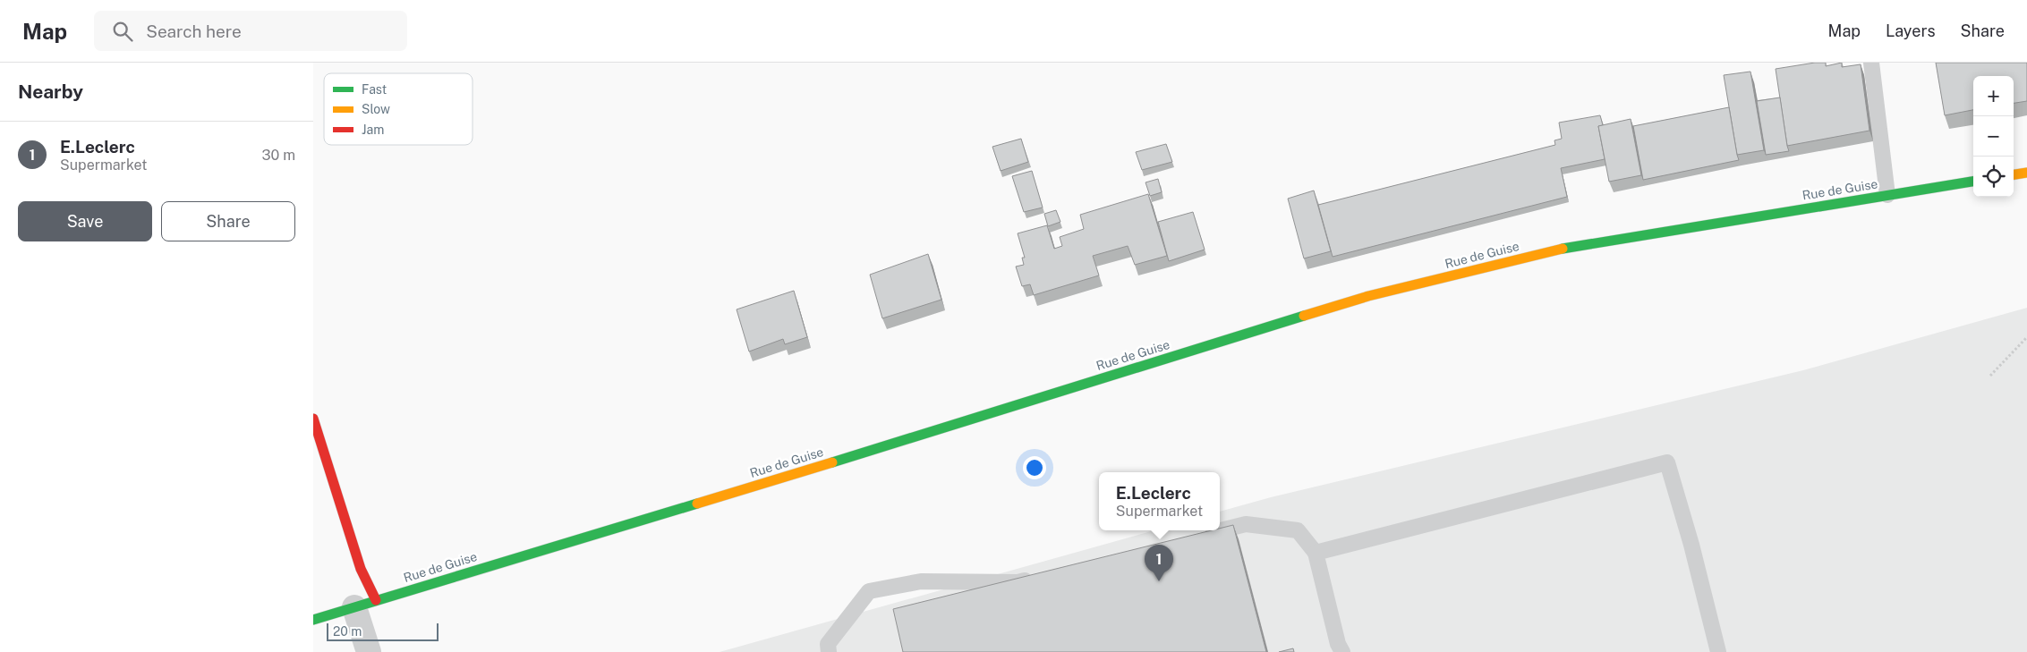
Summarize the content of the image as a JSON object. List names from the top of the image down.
{
  "streets": {
    "main road": ["Rue de Guise"]
  },
  "legend": ["Fast", "Slow", "Jam"],
  "scale_bar": "20 m",
  "page": {
    "header": "Map",
    "search": "Search here",
    "nav": ["Map", "Layers", "Share"],
    "heading": "Nearby",
    "map_buttons": ["+", "−"],
    "list": [
      {
        "mark": "1",
        "name": "E.Leclerc",
        "note": "Supermarket",
        "value": "30 m"
      }
    ],
    "buttons": ["Save", "Share"],
    "popup": ["E.Leclerc", "Supermarket"],
    "pins": "1",
    "scale": "20 m"
  }
}
